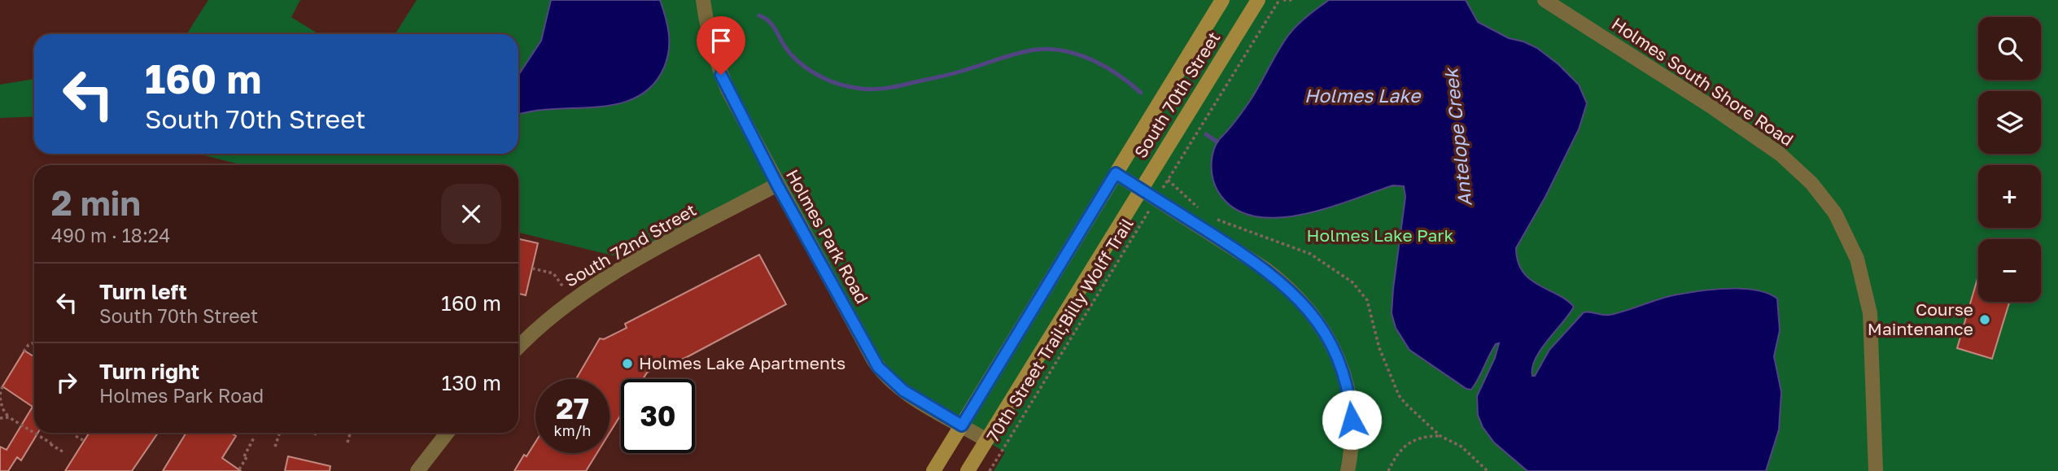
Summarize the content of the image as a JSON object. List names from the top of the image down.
{
  "streets": {
    "main road": ["South 70th Street"],
    "street": ["Holmes South Shore Road", "Holmes Park Road", "South 72nd Street"],
    "path": ["70th Street Trail;Billy Wolff Trail"]
  },
  "crossings": [
    ["South 70th Street", "Holmes Park Road"],
    ["Holmes Park Road", "South 72nd Street"]
  ],
  "water": ["Holmes Lake", "Antelope Creek"],
  "parks": ["Holmes Lake Park"],
  "places": ["Course Maintenance", "Holmes Lake Apartments"],
  "page": {
    "map_buttons": ["+", "−"],
    "turn": ["160 m", "South 70th Street"],
    "heading": ["2 min", "490 m · 18:24"],
    "list": [
      {
        "name": "Turn left",
        "note": "South 70th Street",
        "value": "160 m"
      },
      {
        "name": "Turn right",
        "note": "Holmes Park Road",
        "value": "130 m"
      }
    ],
    "speed": "27 km/h",
    "limit": "30"
  }
}
